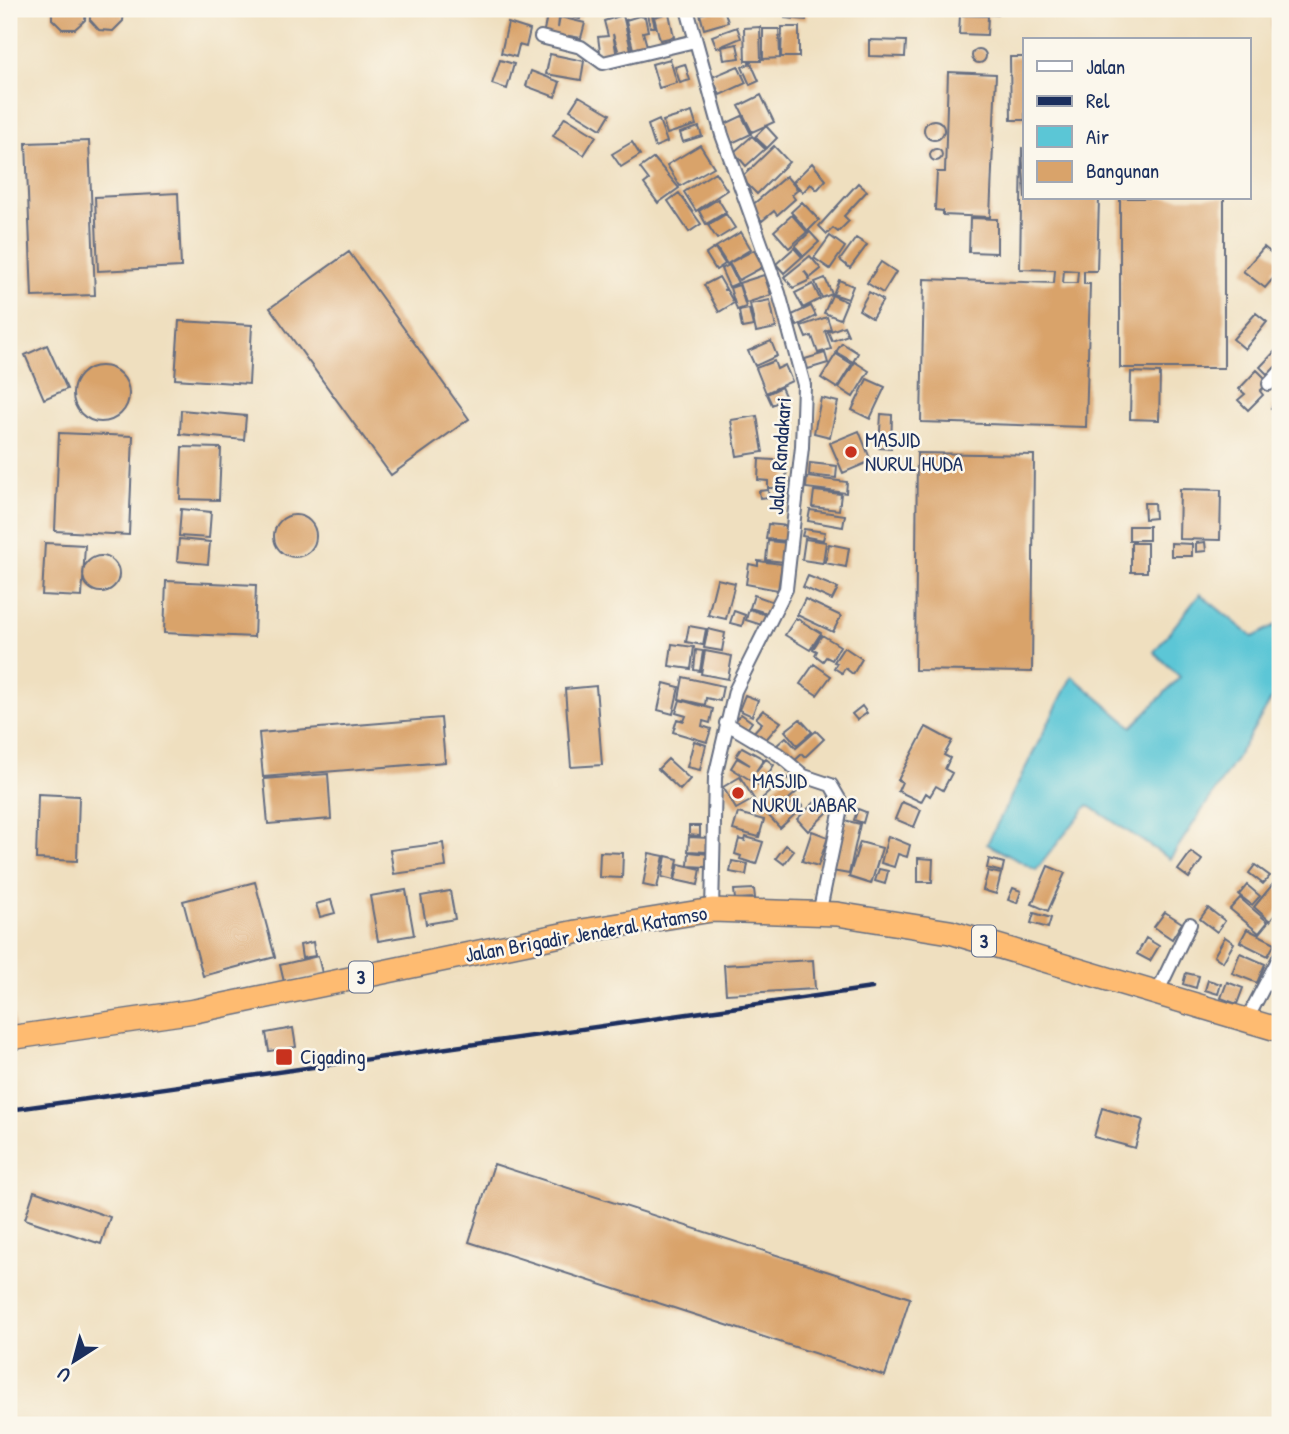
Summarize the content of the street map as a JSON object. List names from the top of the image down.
{
  "streets": {
    "highway": ["Jalan Brigadir Jenderal Katamso", "3"],
    "street": ["Jalan Randakari"]
  },
  "crossings": [
    ["Jalan Randakari", "Jalan Brigadir Jenderal Katamso"]
  ],
  "places": {
    "other": ["MASJID NURUL HUDA", "MASJID NURUL JABAR"],
    "transit": ["Cigading"]
  },
  "legend": [
    "Jalan",
    "Rel",
    "Air",
    "Bangunan"
  ],
  "north": "bottom left"
}
